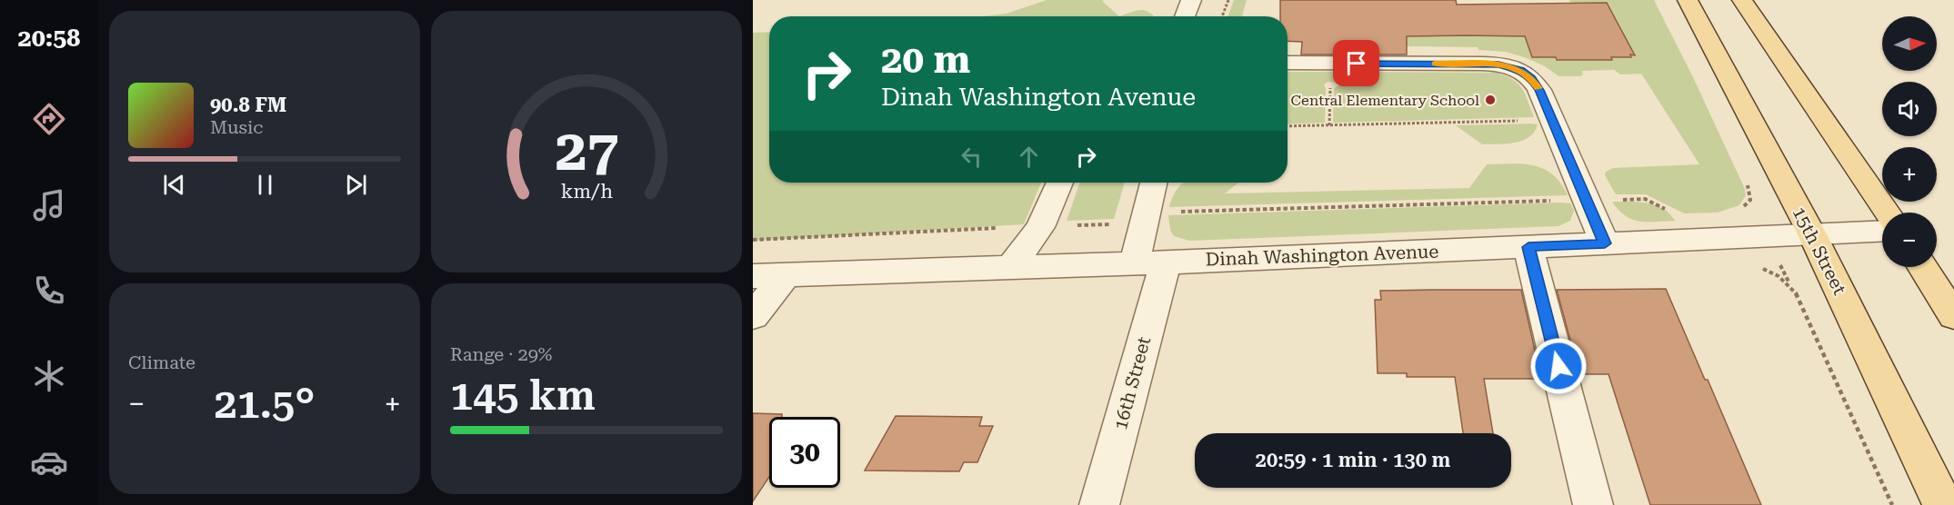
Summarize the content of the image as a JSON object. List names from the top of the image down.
{
  "streets": {
    "main road": ["15th Street"],
    "street": ["Dinah Washington Avenue", "16th Street"]
  },
  "crossings": [
    ["15th Street", "Dinah Washington Avenue"],
    ["Dinah Washington Avenue", "16th Street"]
  ],
  "places": ["Central Elementary School"],
  "north": "right",
  "page": {
    "tabs": "20:58",
    "map_buttons": ["+", "−"],
    "turn": ["20 m", "Dinah Washington Avenue"],
    "song": ["90.8 FM", "Music"],
    "tile": [
      "Climate",
      ["Range · 29%", "145 km"]
    ],
    "heat": ["−", "21.5°", "+"],
    "limit": "30",
    "trip": "20:59 · 1 min · 130 m",
    "gauge": ["27", "km/h"]
  }
}
